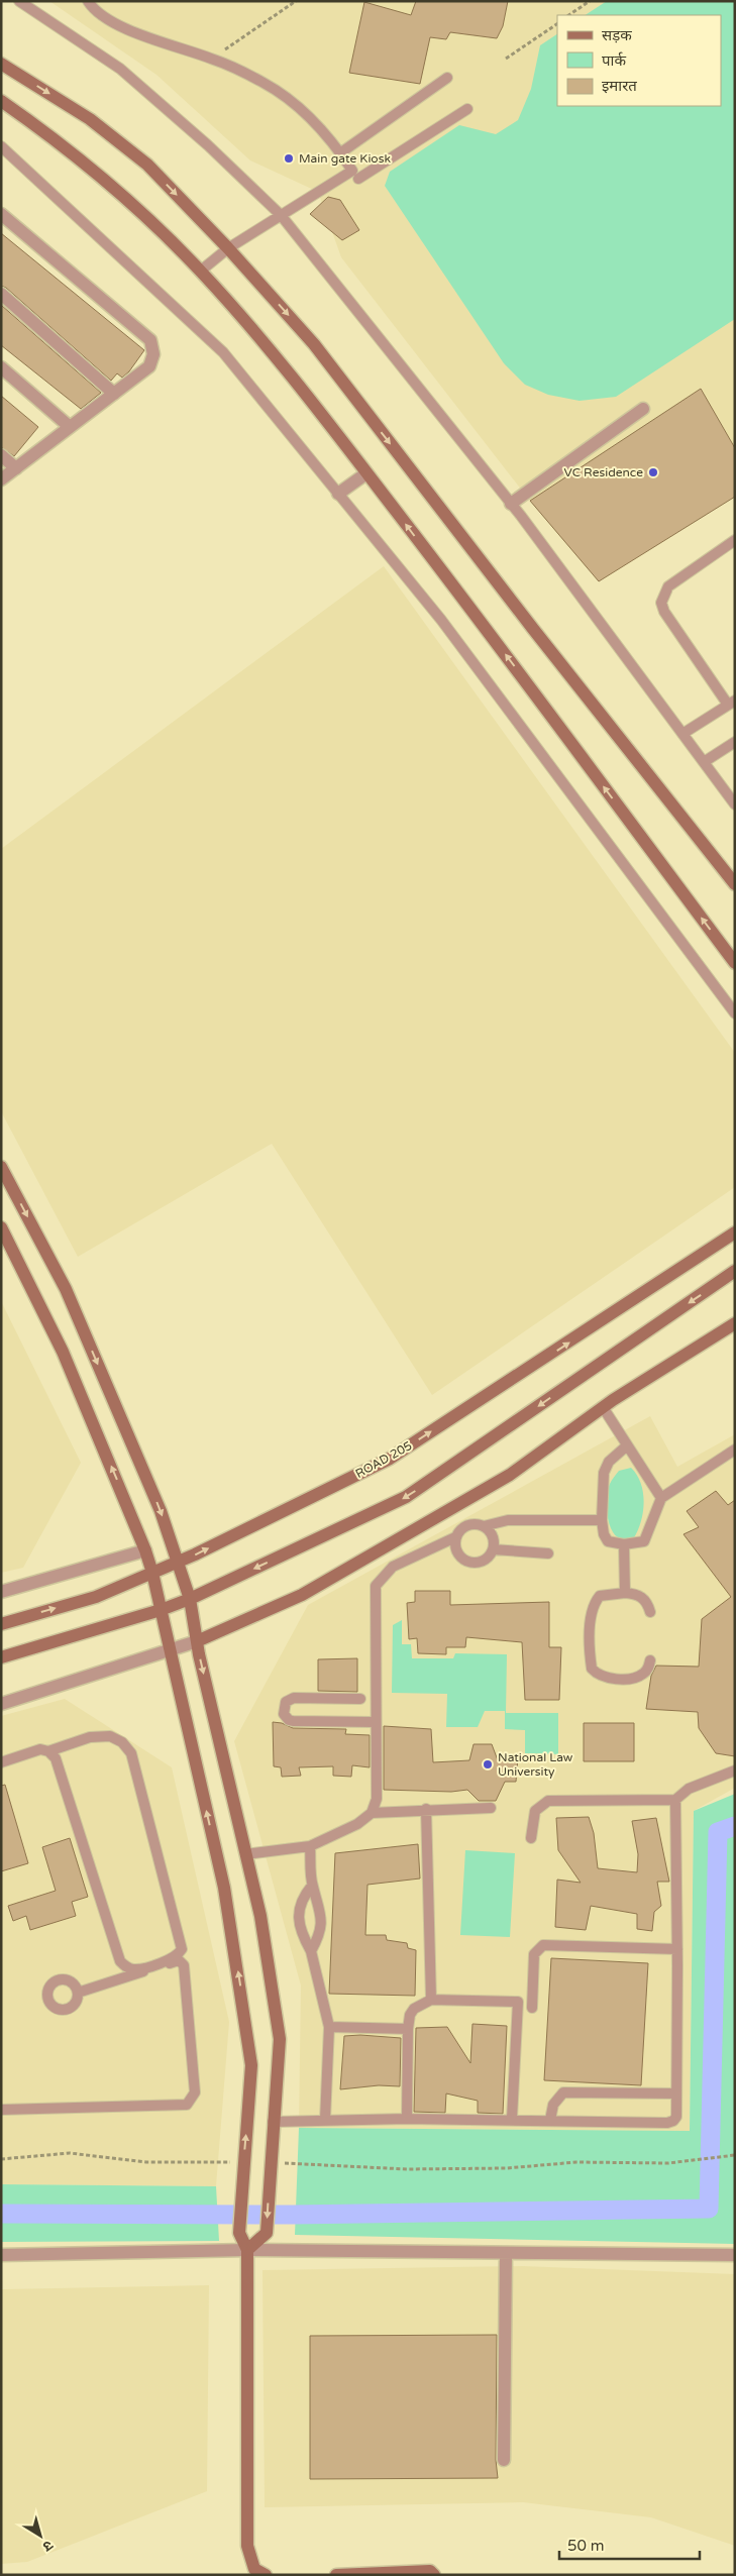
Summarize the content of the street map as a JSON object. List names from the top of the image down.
{
  "streets": {
    "main road": ["ROAD 205"]
  },
  "places": ["Main gate Kiosk", "VC Residence", "National Law University"],
  "legend": ["सड़क", "पार्क", "इमारत"],
  "scale_bar": "50 m",
  "north": "bottom right"
}
